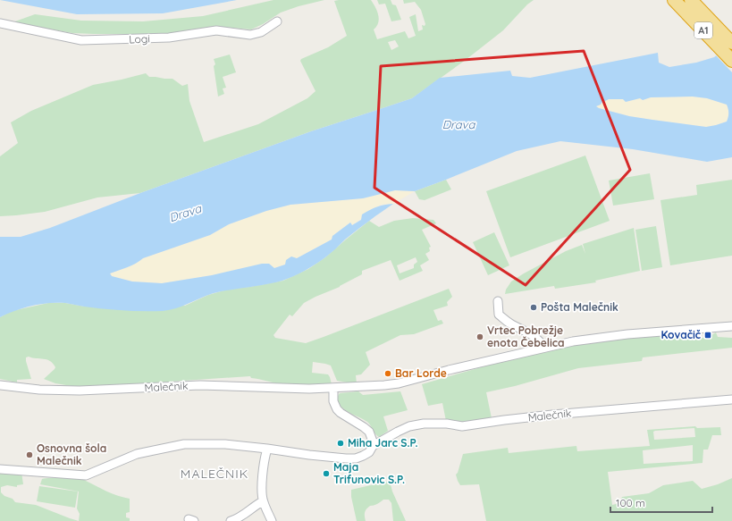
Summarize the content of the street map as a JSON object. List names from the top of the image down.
{
  "streets": {
    "highway": ["A1"],
    "street": ["Logi", "Malečnik"]
  },
  "districts": ["MALEČNIK"],
  "water": ["Drava"],
  "places": {
    "other": [
      "Pošta Malečnik",
      "Vrtec Pobrežje enota Čebelica",
      "Bar Lorde",
      "Miha Jarc S.P.",
      "Osnovna šola Malečnik",
      "Maja Trifunovic S.P."
    ],
    "transit": ["Kovačič"]
  },
  "scale_bar": "100 m"
}
